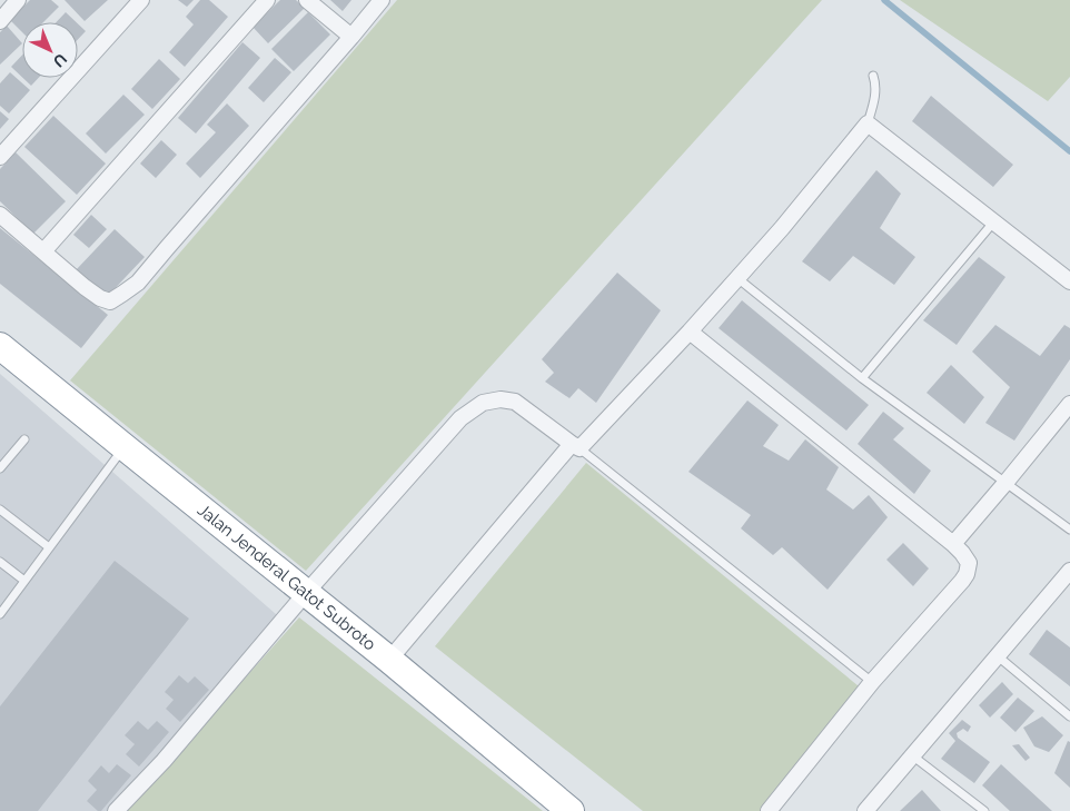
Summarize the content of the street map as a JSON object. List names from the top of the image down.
{
  "streets": {
    "highway": ["Jalan Jenderal Gatot Subroto"]
  },
  "north": "bottom right"
}
